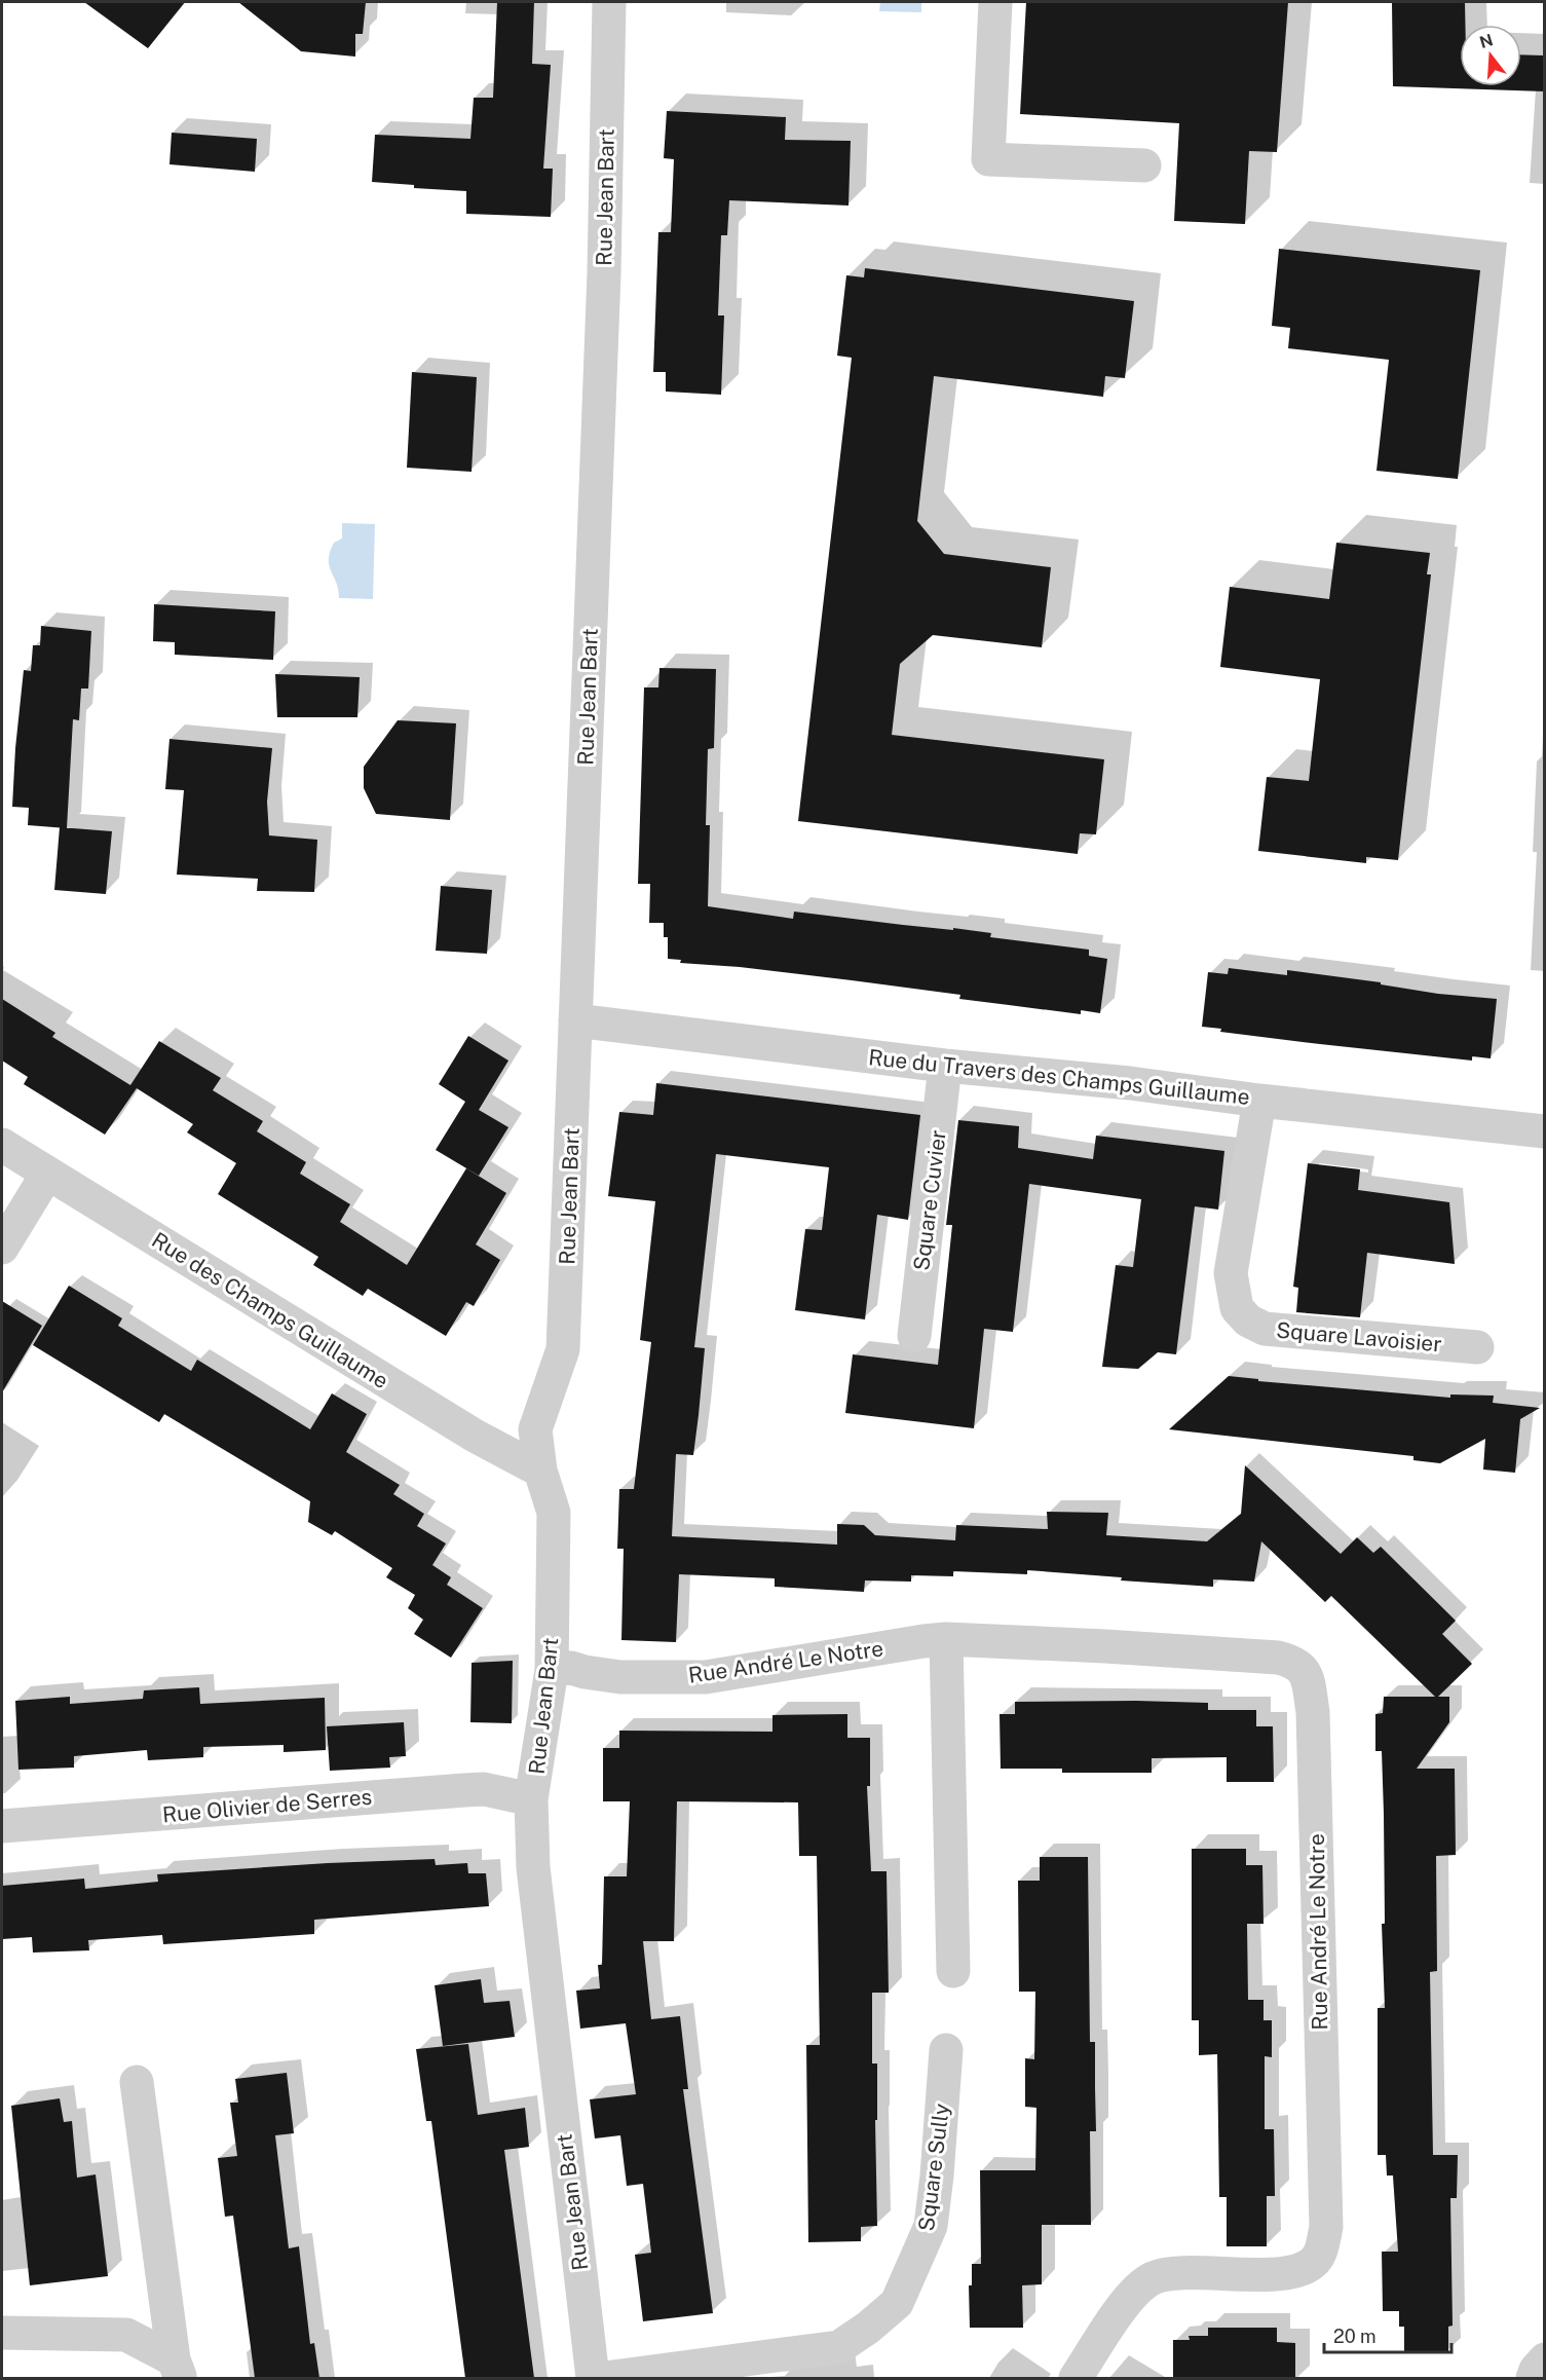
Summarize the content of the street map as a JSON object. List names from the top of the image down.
{
  "streets": {
    "street": [
      "Rue Jean Bart",
      "Rue du Travers des Champs Guillaume",
      "Square Cuvier",
      "Rue des Champs Guillaume",
      "Square Lavoisier",
      "Rue André Le Notre",
      "Rue Olivier de Serres",
      "Square Sully"
    ]
  },
  "crossings": [
    ["Rue Jean Bart", "Rue du Travers des Champs Guillaume"],
    ["Rue Jean Bart", "Rue des Champs Guillaume"],
    ["Rue Jean Bart", "Rue André Le Notre"],
    ["Rue Jean Bart", "Rue Olivier de Serres"],
    ["Rue du Travers des Champs Guillaume", "Square Cuvier"],
    ["Rue du Travers des Champs Guillaume", "Square Lavoisier"]
  ],
  "scale_bar": "20 m",
  "north": "top"
}
